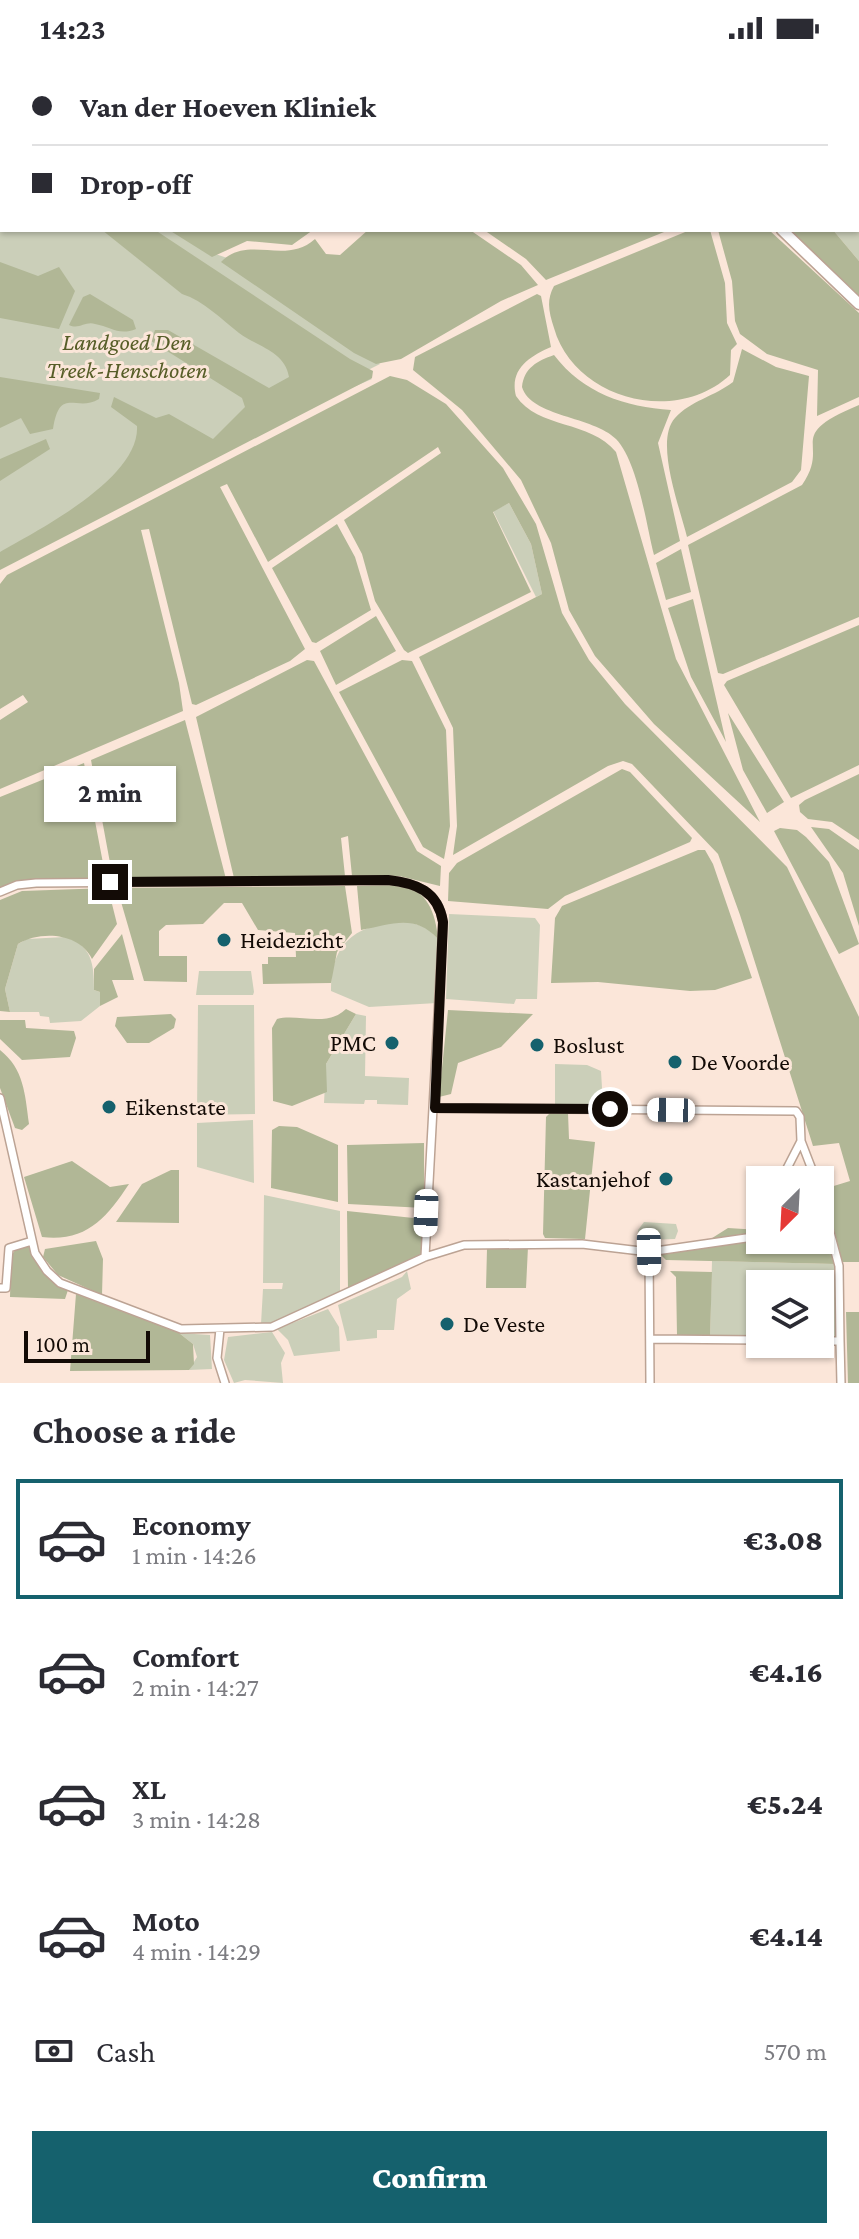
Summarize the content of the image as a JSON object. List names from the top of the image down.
{
  "parks": ["Landgoed Den Treek-Henschoten"],
  "places": [
    "Heidezicht",
    "PMC",
    "Boslust",
    "De Voorde",
    "Eikenstate",
    "Kastanjehof",
    "De Veste"
  ],
  "scale_bar": "100 m",
  "north": "bottom left",
  "page": {
    "status": "14:23",
    "banner": ["Van der Hoeven Kliniek", "Drop-off"],
    "bubble": "2 min",
    "scale": "100 m",
    "heading": "Choose a ride",
    "list": [
      {
        "name": "Economy",
        "note": "1 min · 14:26",
        "value": "€3.08"
      },
      {
        "name": "Comfort",
        "note": "2 min · 14:27",
        "value": "€4.16"
      },
      {
        "name": "XL",
        "note": "3 min · 14:28",
        "value": "€5.24"
      },
      {
        "name": "Moto",
        "note": "4 min · 14:29",
        "value": "€4.14"
      }
    ],
    "pay": ["Cash", "570 m"],
    "buttons": "Confirm"
  }
}
